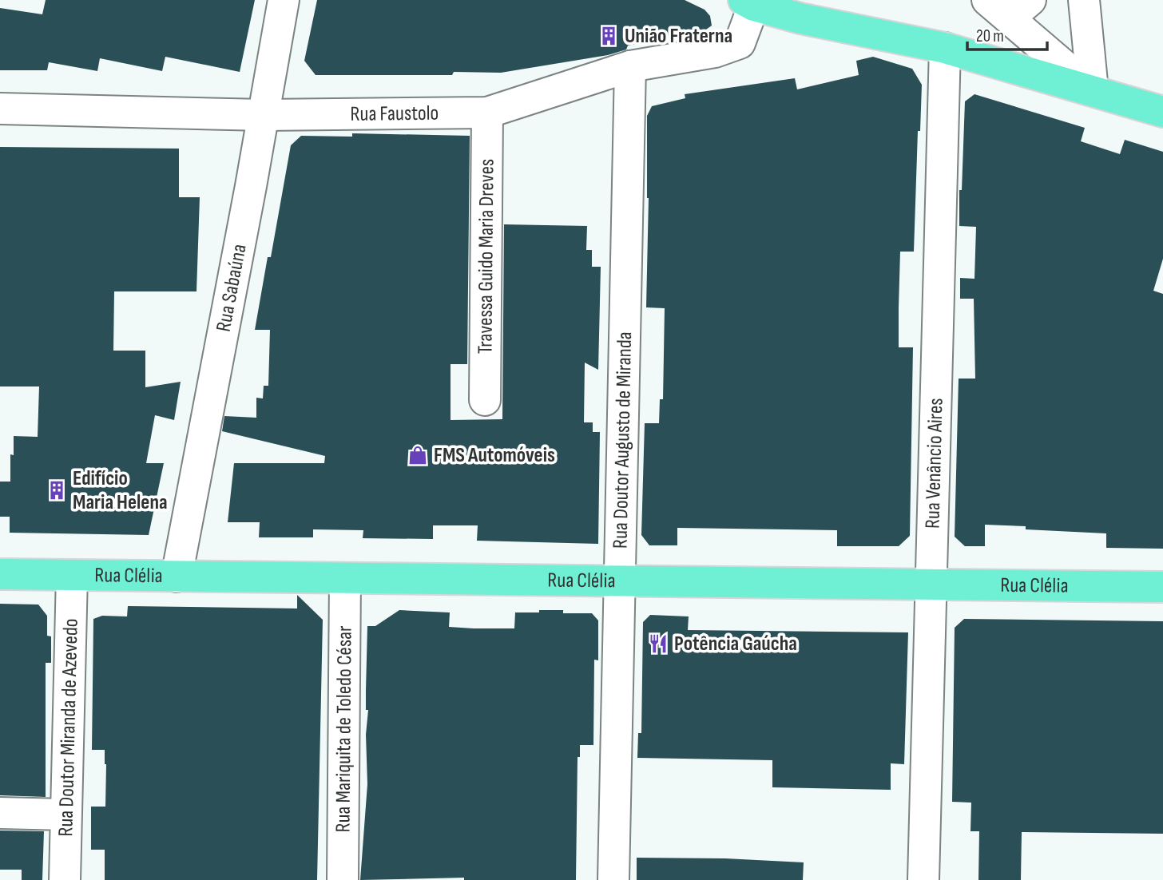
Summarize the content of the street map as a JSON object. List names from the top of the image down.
{
  "streets": {
    "main road": ["Rua Clélia"],
    "street": [
      "Rua Faustolo",
      "Travessa Guido Maria Dreves",
      "Rua Sabaúna",
      "Rua Doutor Augusto de Miranda",
      "Rua Venâncio Aires",
      "Rua Doutor Miranda de Azevedo",
      "Rua Mariquita de Toledo César"
    ]
  },
  "crossings": [
    ["Rua Faustolo", "Travessa Guido Maria Dreves"],
    ["Rua Faustolo", "Rua Sabaúna"],
    ["Rua Faustolo", "Rua Doutor Augusto de Miranda"],
    ["Rua Sabaúna", "Rua Clélia"],
    ["Rua Doutor Augusto de Miranda", "Rua Clélia"],
    ["Rua Venâncio Aires", "Rua Clélia"],
    ["Rua Clélia", "Rua Doutor Miranda de Azevedo"],
    ["Rua Clélia", "Rua Mariquita de Toledo César"]
  ],
  "places": {
    "building": ["União Fraterna", "Edifício Maria Helena"],
    "shop": ["FMS Automóveis"],
    "restaurant": ["Potência Gaúcha"]
  },
  "scale_bar": "20 m"
}
